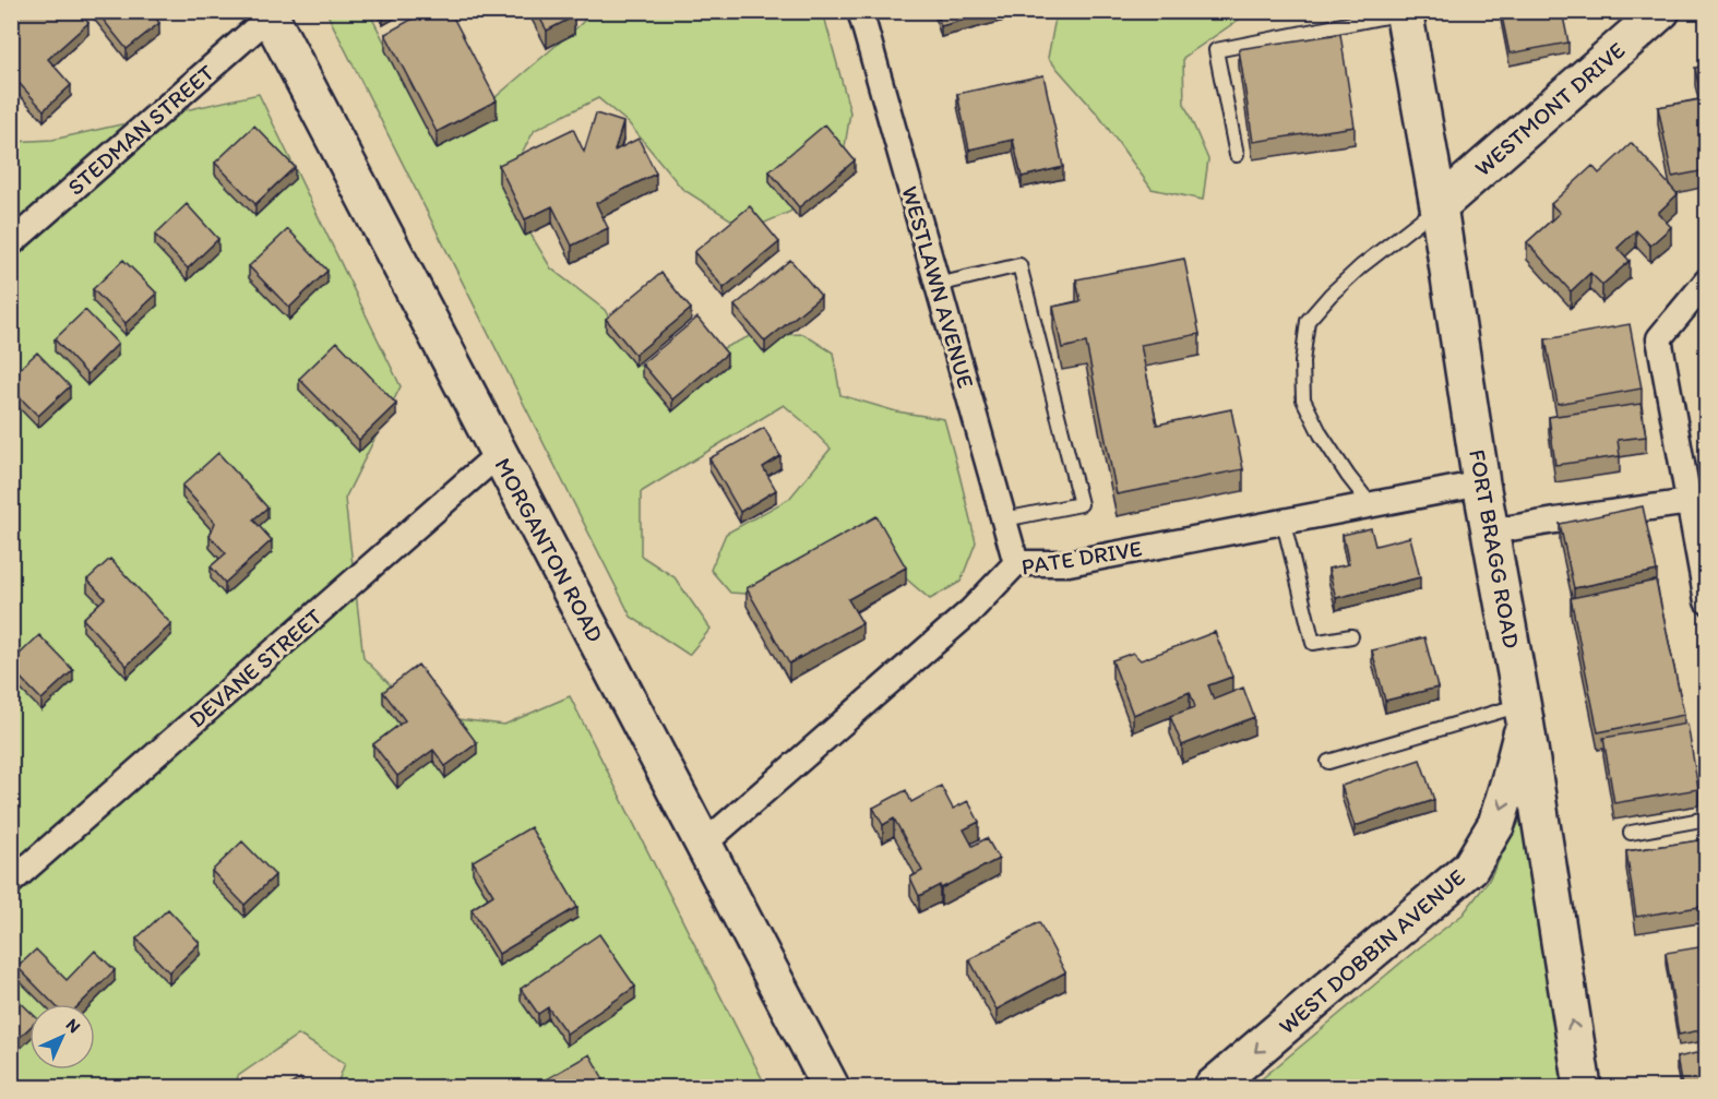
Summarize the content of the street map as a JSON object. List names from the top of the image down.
{
  "streets": {
    "main road": [
      "WESTMONT DRIVE",
      "FORT BRAGG ROAD",
      "MORGANTON ROAD",
      "WEST DOBBIN AVENUE"
    ],
    "street": [
      "STEDMAN STREET",
      "WESTLAWN AVENUE",
      "PATE DRIVE",
      "DEVANE STREET"
    ]
  },
  "crossings": [
    ["WESTMONT DRIVE", "FORT BRAGG ROAD"],
    ["STEDMAN STREET", "MORGANTON ROAD"],
    ["WESTLAWN AVENUE", "PATE DRIVE"],
    ["FORT BRAGG ROAD", "PATE DRIVE"],
    ["FORT BRAGG ROAD", "WEST DOBBIN AVENUE"],
    ["MORGANTON ROAD", "PATE DRIVE"],
    ["MORGANTON ROAD", "DEVANE STREET"]
  ],
  "one_way": ["WEST DOBBIN AVENUE"],
  "north": "top right"
}
